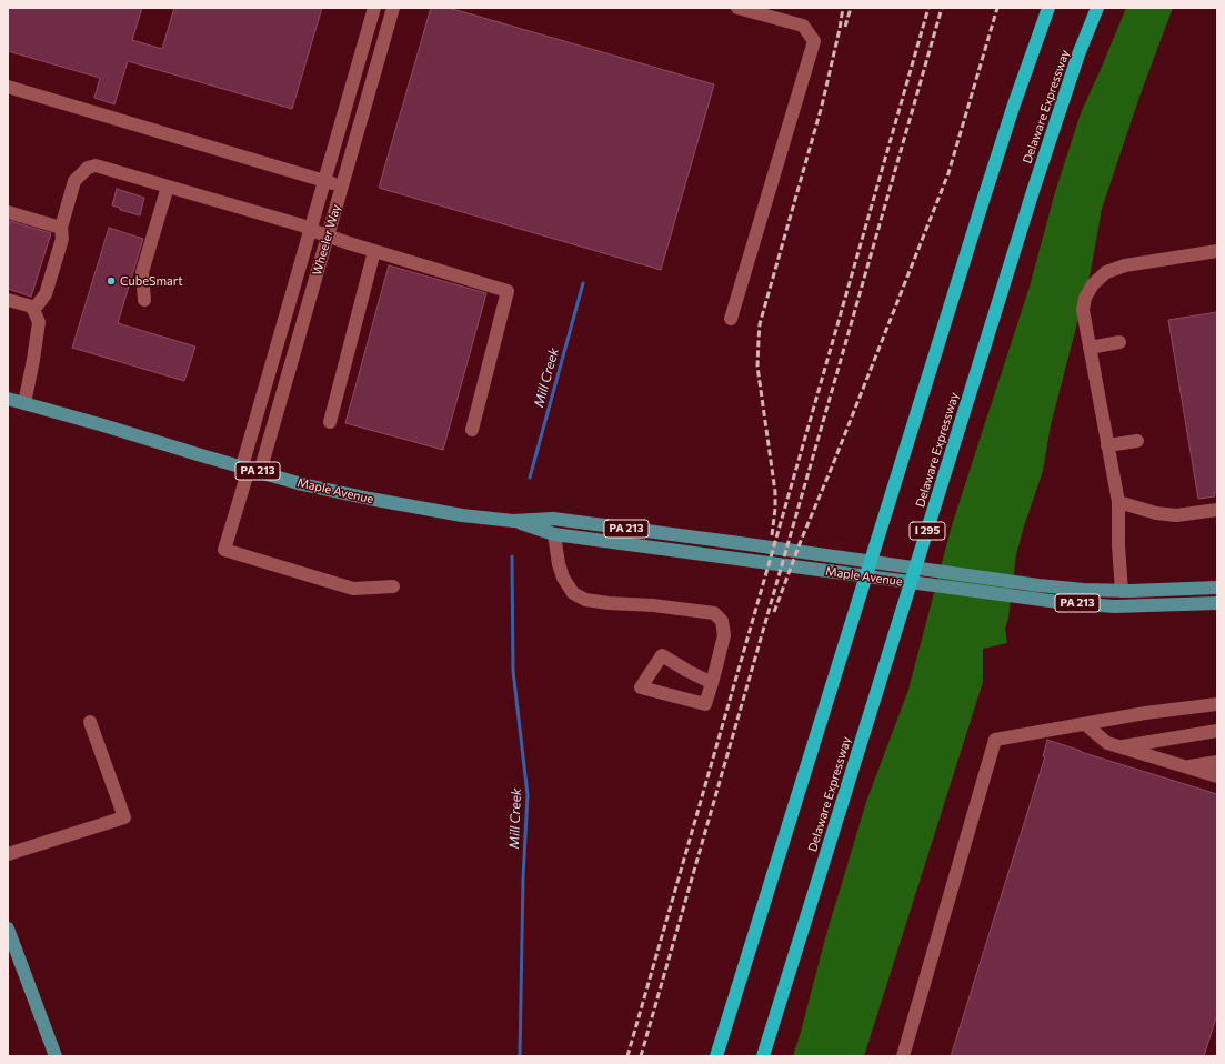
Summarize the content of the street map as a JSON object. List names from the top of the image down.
{
  "streets": {
    "highway": ["Delaware Expressway", "I 295"],
    "main road": ["PA 213", "Maple Avenue"],
    "street": ["Wheeler Way"]
  },
  "crossings": [
    ["Wheeler Way", "Maple Avenue"]
  ],
  "water": ["Mill Creek"],
  "places": ["CubeSmart"]
}
